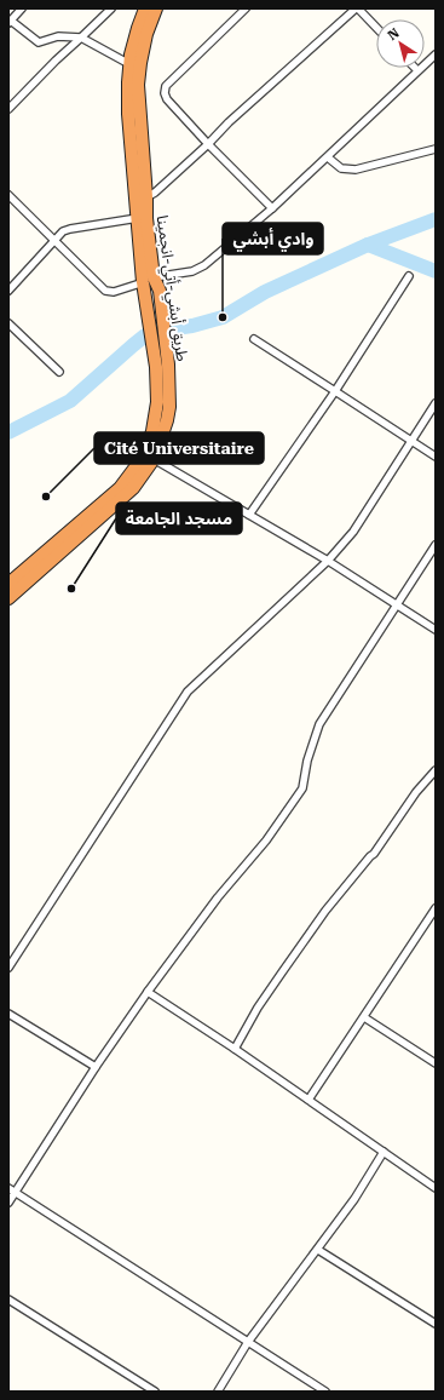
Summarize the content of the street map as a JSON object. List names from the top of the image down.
{
  "streets": {
    "highway": ["طريق أبشي-أتي-انجمينا"]
  },
  "places": ["وادي أبشي", "Cité Universitaire", "مسجد الجامعة"],
  "north": "top left"
}
